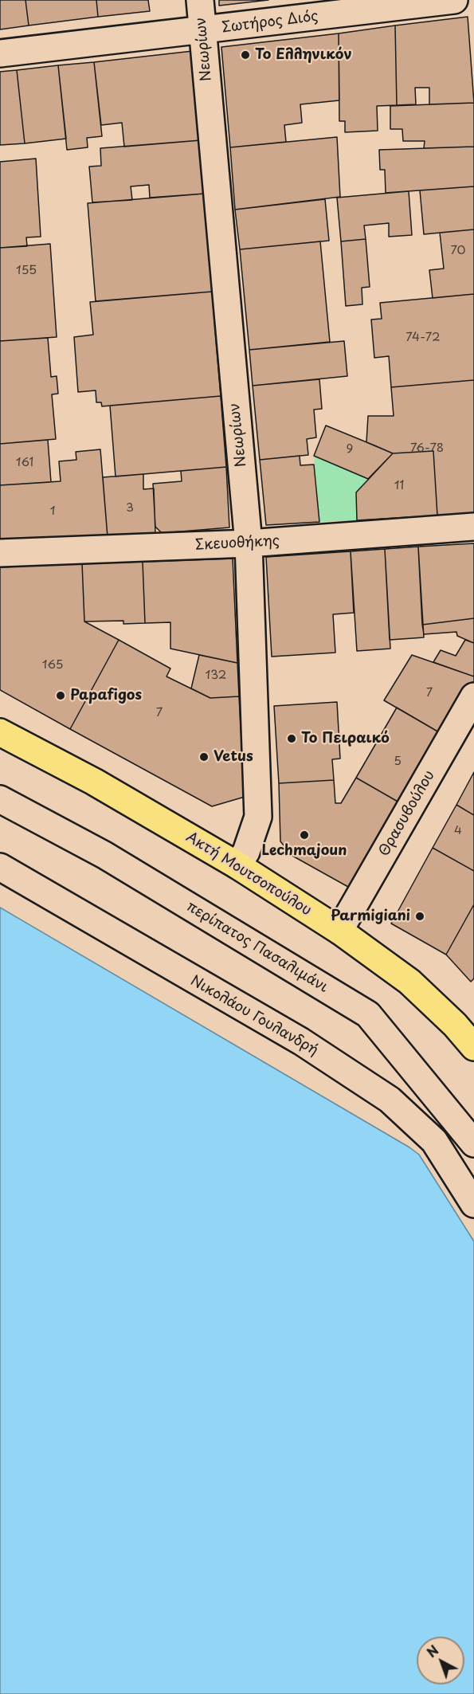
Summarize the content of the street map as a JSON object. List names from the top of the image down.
{
  "streets": {
    "main road": ["Ακτή Μουτσοπούλου"],
    "street": [
      "Σωτήρος Διός",
      "Νεωρίων",
      "Σκευοθήκης",
      "Θρασυβούλου",
      "περίπατος Πασαλιμάνι",
      "Νικολάου Γουλανδρή"
    ]
  },
  "crossings": [
    ["Σωτήρος Διός", "Νεωρίων"],
    ["Νεωρίων", "Σκευοθήκης"],
    ["Νεωρίων", "Ακτή Μουτσοπούλου"],
    ["Θρασυβούλου", "Ακτή Μουτσοπούλου"]
  ],
  "places": [
    "Το Ελληνικόν",
    "Papafigos",
    "Το Πειραικό",
    "Vetus",
    "Lechmajoun",
    "Parmigiani"
  ],
  "house_numbers": [
    "70",
    "155",
    "74-72",
    "76-78",
    "9",
    "161",
    "11",
    "3",
    "1",
    "165",
    "132",
    "7",
    "7",
    "5",
    "4"
  ],
  "north": "top left"
}
